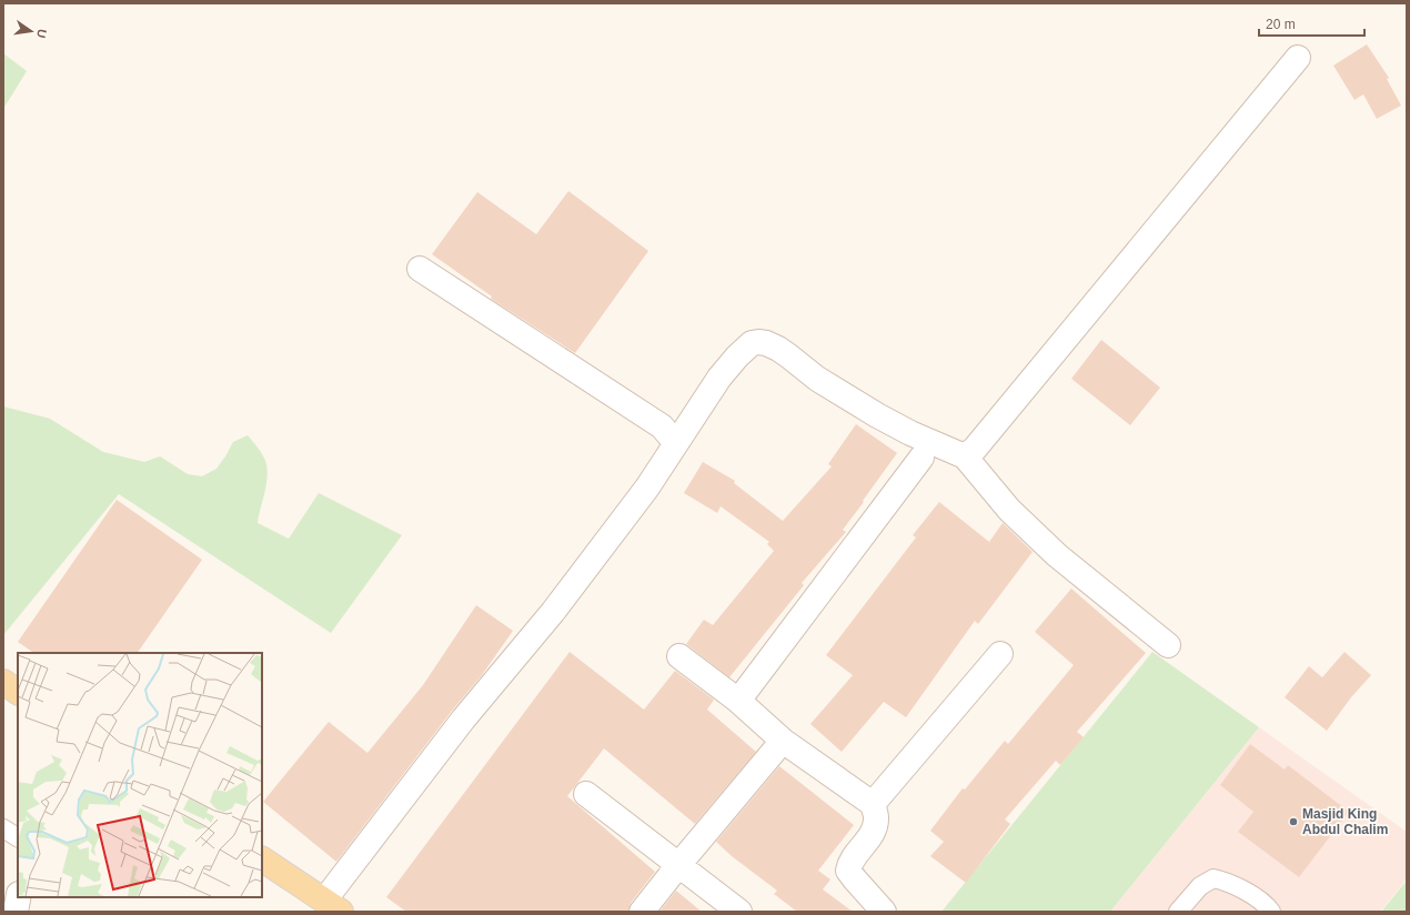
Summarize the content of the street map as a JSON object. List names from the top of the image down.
{
  "places": ["Masjid King Abdul Chalim"],
  "scale_bar": "20 m",
  "north": "right"
}
